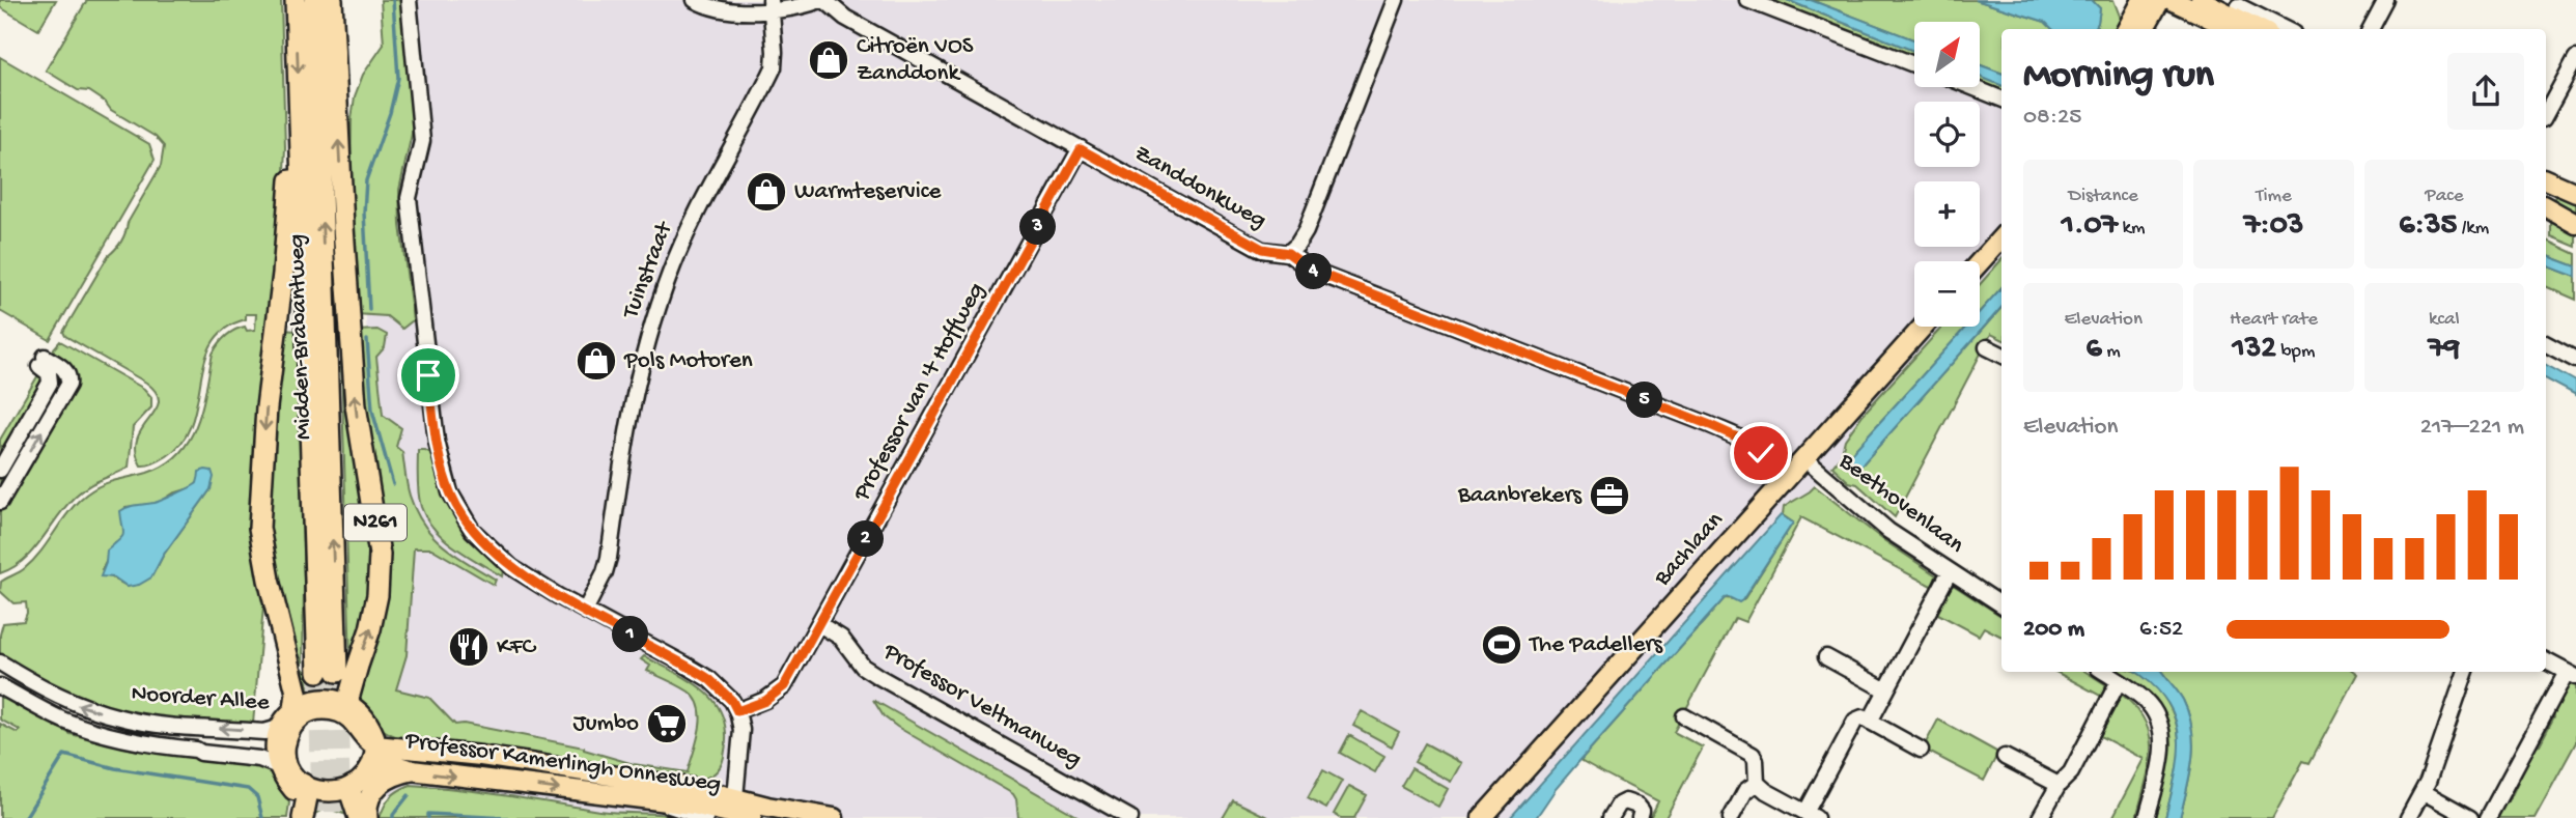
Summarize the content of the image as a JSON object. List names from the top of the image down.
{
  "streets": {
    "highway": ["Midden-Brabantweg", "N261"],
    "main road": ["Bachlaan", "Professor Kamerlingh Onnesweg"],
    "street": [
      "Zanddonkweg",
      "Tuinstraat",
      "Professor van 't Hoffweg",
      "Beethovenlaan",
      "Noorder Allee",
      "Professor Veltmanweg"
    ]
  },
  "crossings": [
    ["Zanddonkweg", "Professor van 't Hoffweg"],
    ["Midden-Brabantweg", "N261"],
    ["Professor van 't Hoffweg", "Professor Veltmanweg"],
    ["Beethovenlaan", "Bachlaan"],
    ["N261", "Noorder Allee"],
    ["N261", "Professor Kamerlingh Onnesweg"],
    ["Noorder Allee", "Professor Kamerlingh Onnesweg"]
  ],
  "places": {
    "shop": ["Citroën VOS Zanddonk", "Warmteservice", "Pols Motoren"],
    "office": ["Baanbrekers"],
    "sports": ["The Padellers"],
    "restaurant": ["KFC"],
    "supermarket": ["Jumbo"]
  },
  "north": "top right",
  "page": {
    "map_buttons": ["+", "−"],
    "heading": ["Morning run", "08:25"],
    "stats": [
      ["Distance", "1.07 km"],
      ["Time", "7:03"],
      ["Pace", "6:35 /km"],
      ["Elevation", "6 m"],
      ["Heart rate", "132 bpm"],
      ["kcal", "79"]
    ],
    "pins": [
      "3",
      "4",
      "5",
      "2",
      "1"
    ],
    "chart": ["Elevation", "217–221 m"],
    "list": [
      {
        "name": "200 m",
        "note": "6:52"
      }
    ]
  }
}
